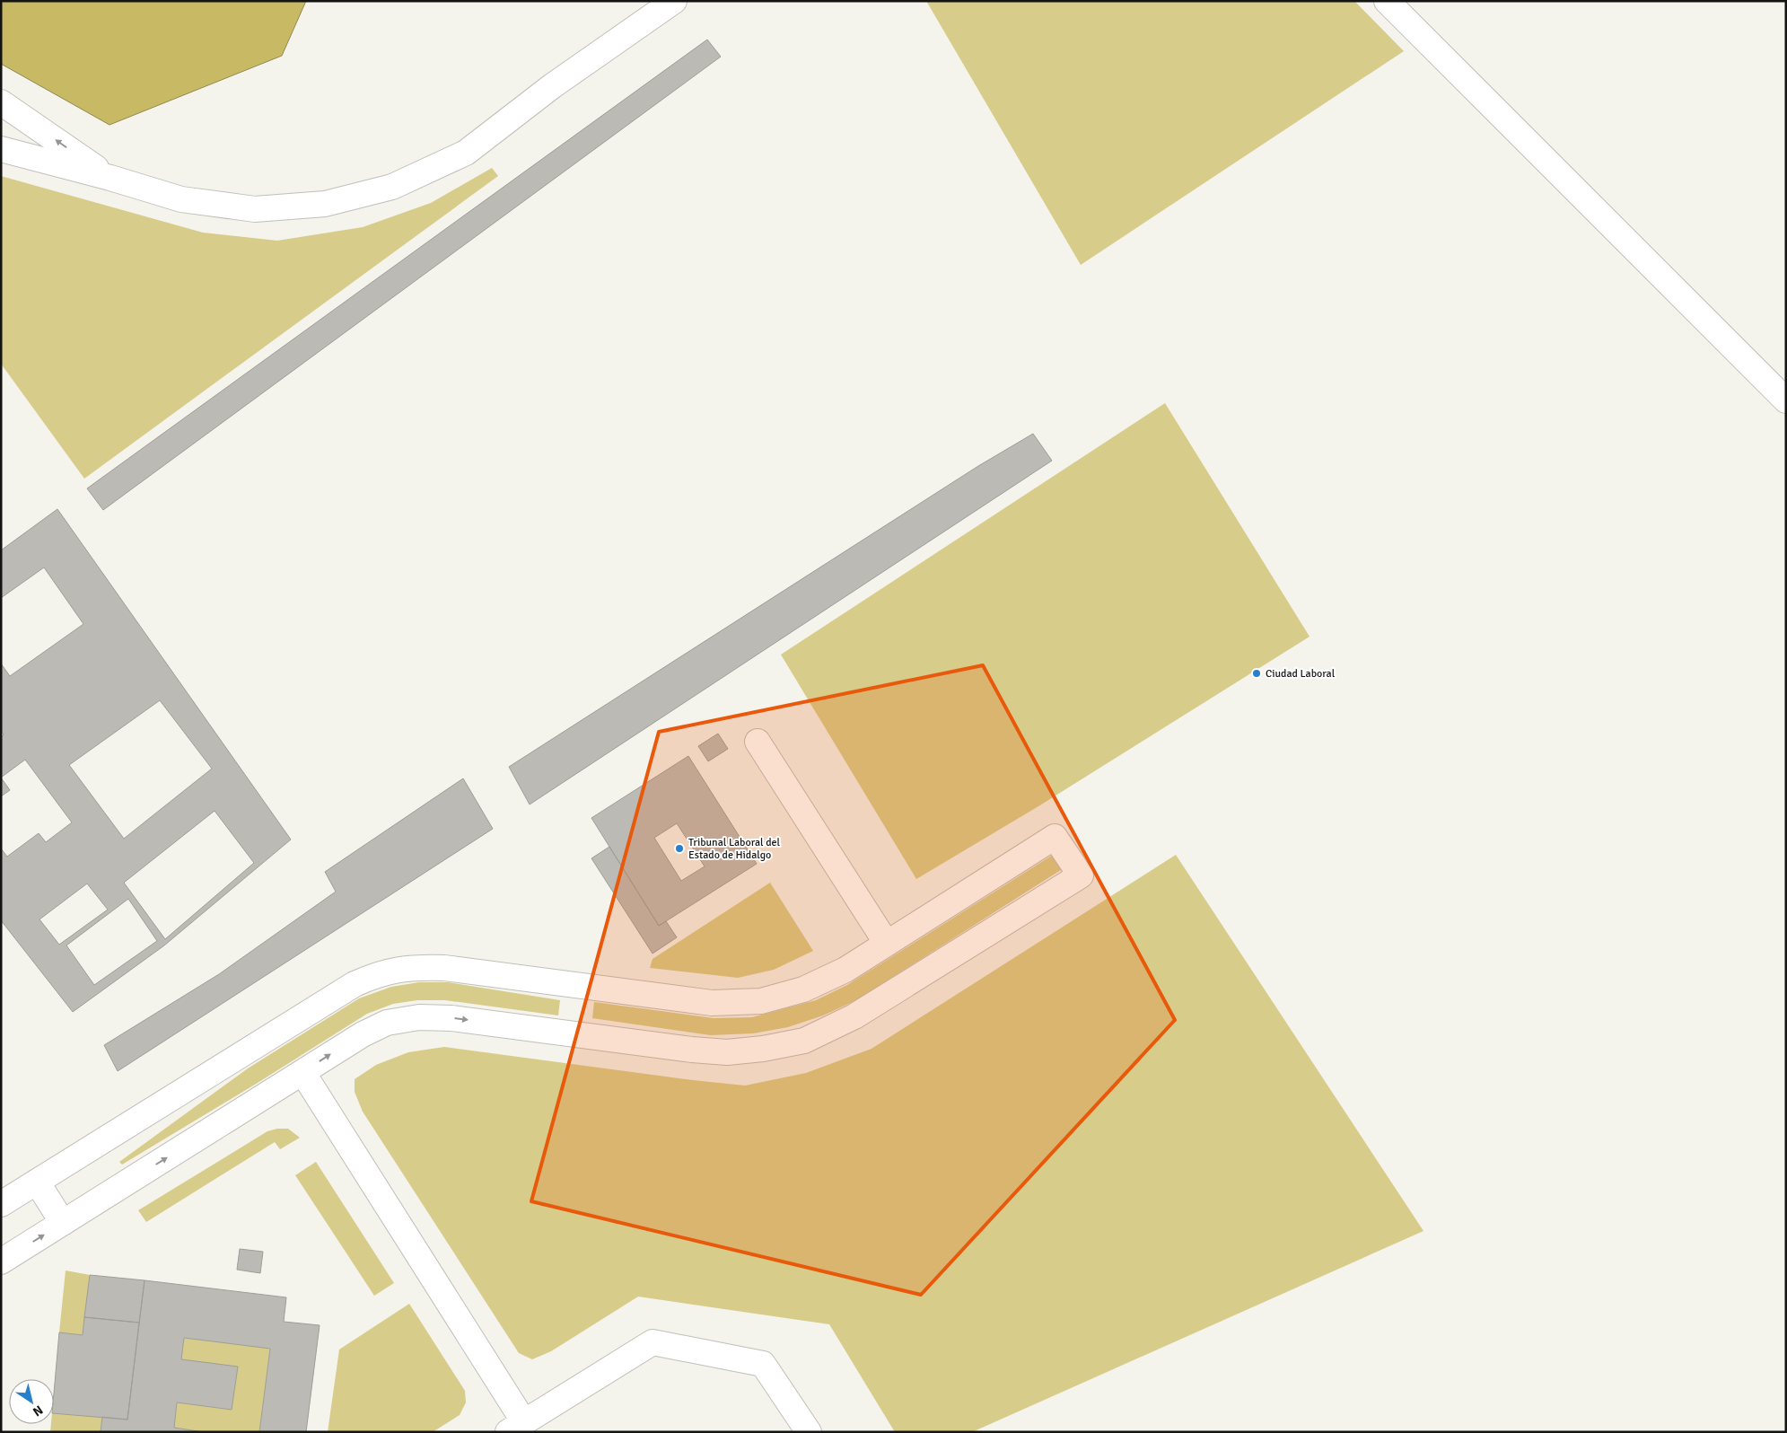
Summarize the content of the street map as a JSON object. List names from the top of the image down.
{
  "places": ["Ciudad Laboral", "Tribunal Laboral del Estado de Hidalgo"],
  "north": "bottom right"
}
